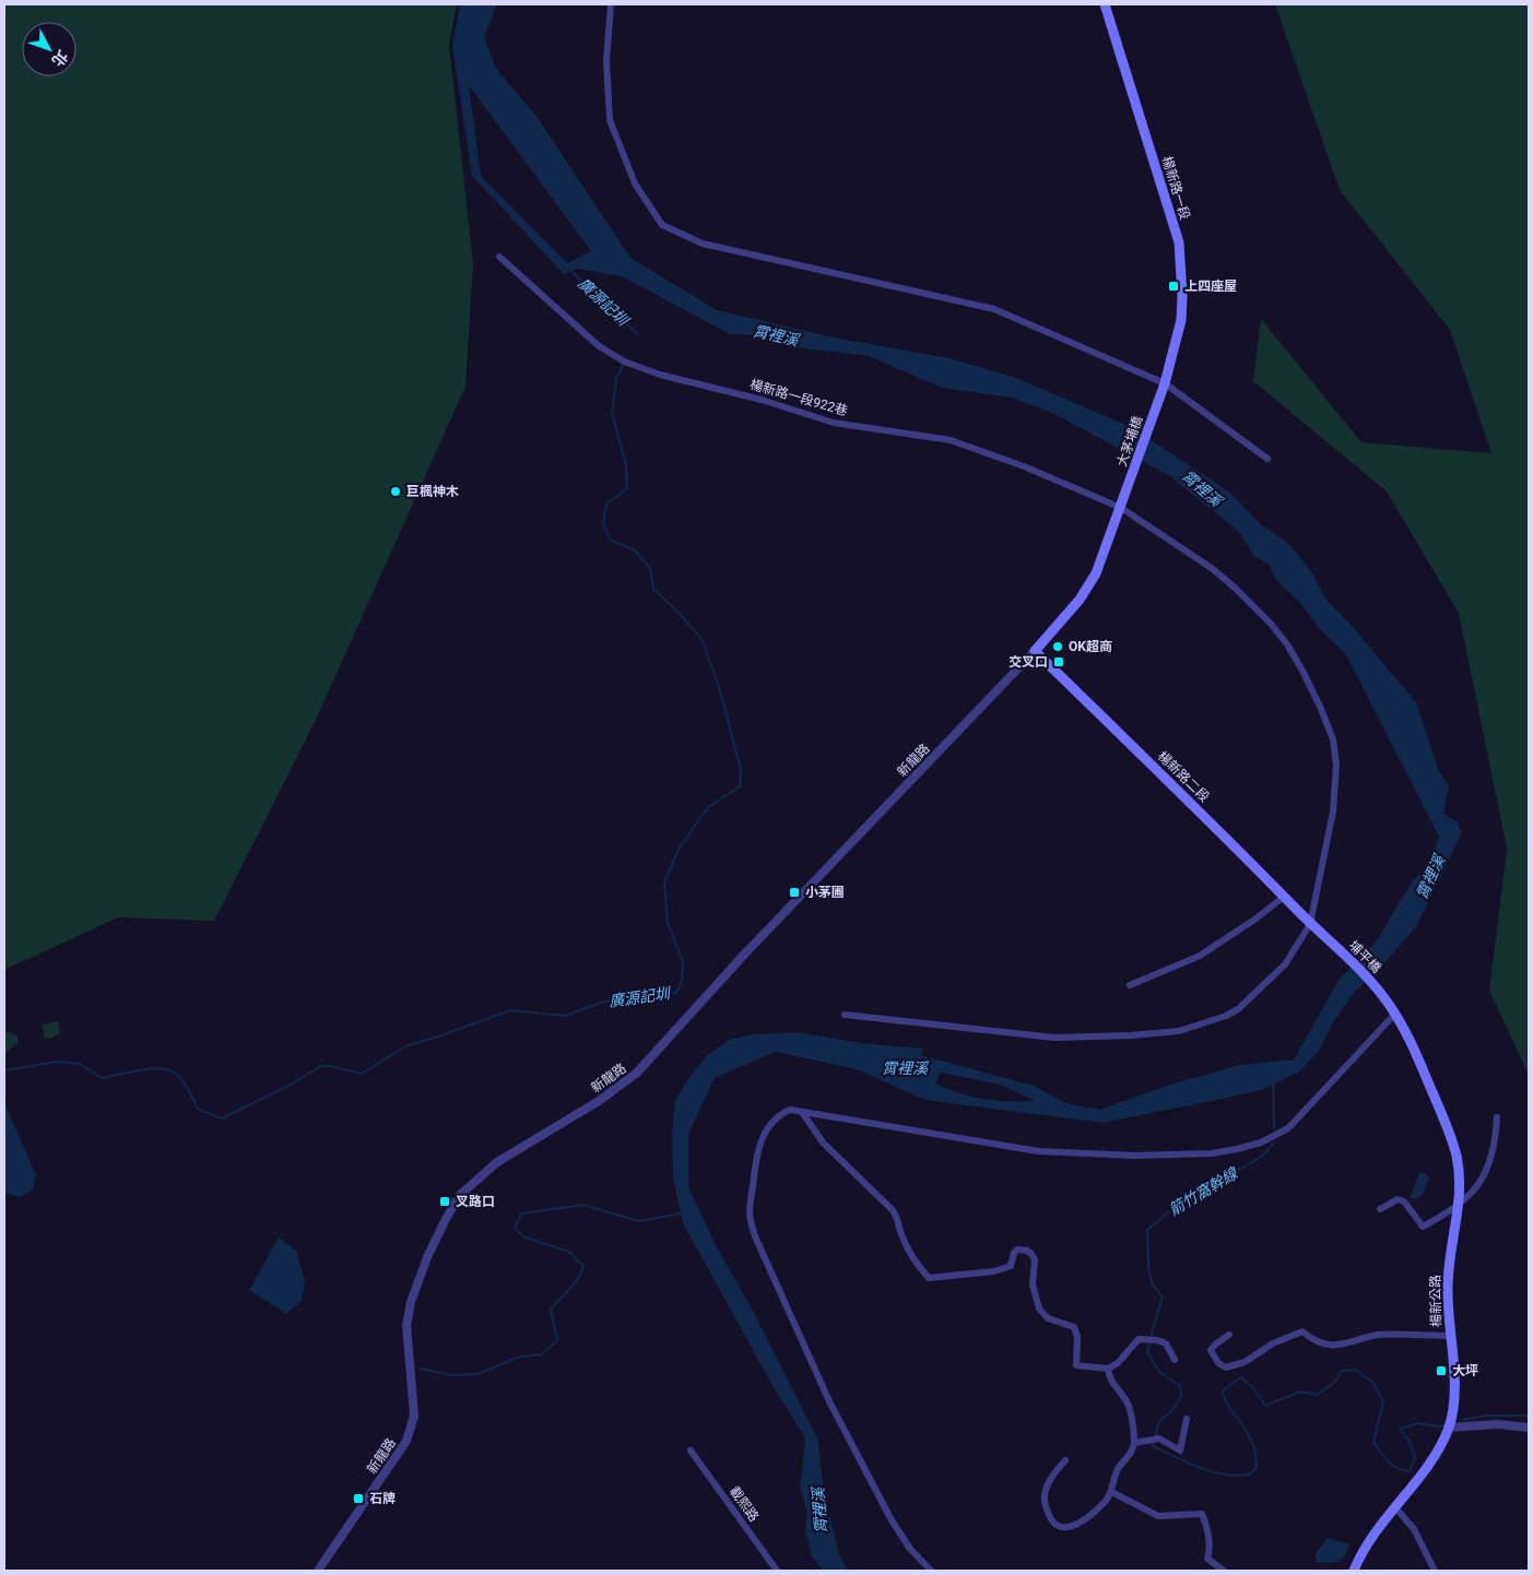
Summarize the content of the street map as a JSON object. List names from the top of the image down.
{
  "streets": {
    "main road": [
      "楊新路一段",
      "大茅埔橋",
      "楊新路二段",
      "埔平橋",
      "楊新公路"
    ],
    "street": ["楊新路一段922巷", "新龍路", "載熙路"]
  },
  "crossings": [
    ["楊新路一段", "大茅埔橋"],
    ["楊新路一段922巷", "大茅埔橋"],
    ["楊新路一段922巷", "楊新路二段"],
    ["楊新路一段922巷", "埔平橋"],
    ["新龍路", "楊新路二段"],
    ["楊新路二段", "埔平橋"],
    ["埔平橋", "楊新公路"]
  ],
  "water": ["廣源記圳", "霄裡溪", "箭竹窩幹線"],
  "places": {
    "transit": [
      "上四座屋",
      "交叉口",
      "小茅圃",
      "叉路口",
      "大坪",
      "石牌"
    ],
    "other": ["巨楓神木", "OK超商"]
  },
  "north": "bottom right"
}
